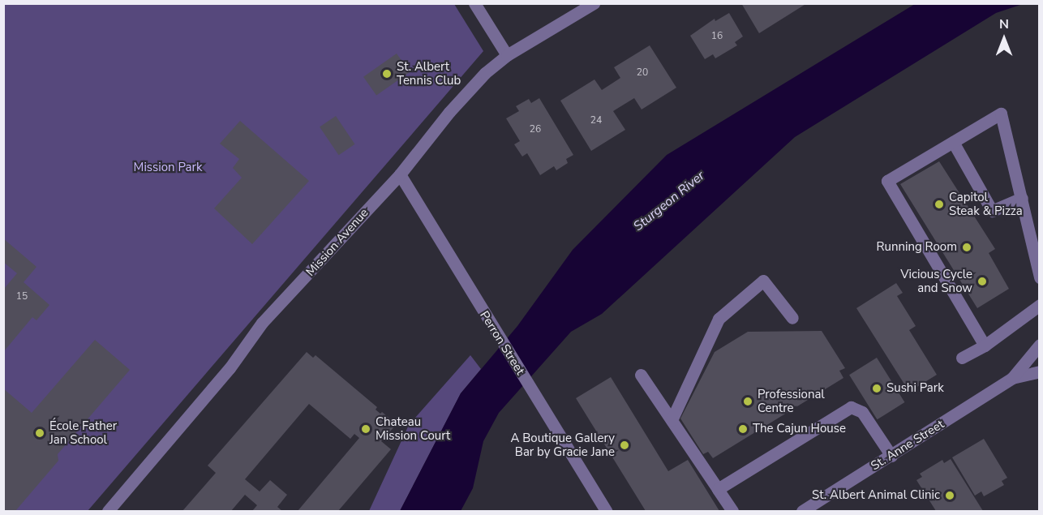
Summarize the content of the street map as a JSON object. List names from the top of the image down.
{
  "streets": {
    "street": ["Mission Avenue", "Perron Street", "St. Anne Street"]
  },
  "crossings": [
    ["Mission Avenue", "Perron Street"]
  ],
  "water": ["Sturgeon River"],
  "parks": ["Mission Park"],
  "places": [
    "St. Albert Tennis Club",
    "Capitol Steak & Pizza",
    "Running Room",
    "Vicious Cycle and Snow",
    "Sushi Park",
    "Professional Centre",
    "Chateau Mission Court",
    "The Cajun House",
    "École Father Jan School",
    "A Boutique Gallery Bar by Gracie Jane",
    "St. Albert Animal Clinic"
  ],
  "house_numbers": [
    "16",
    "20",
    "24",
    "26",
    "15"
  ],
  "north": "top"
}
